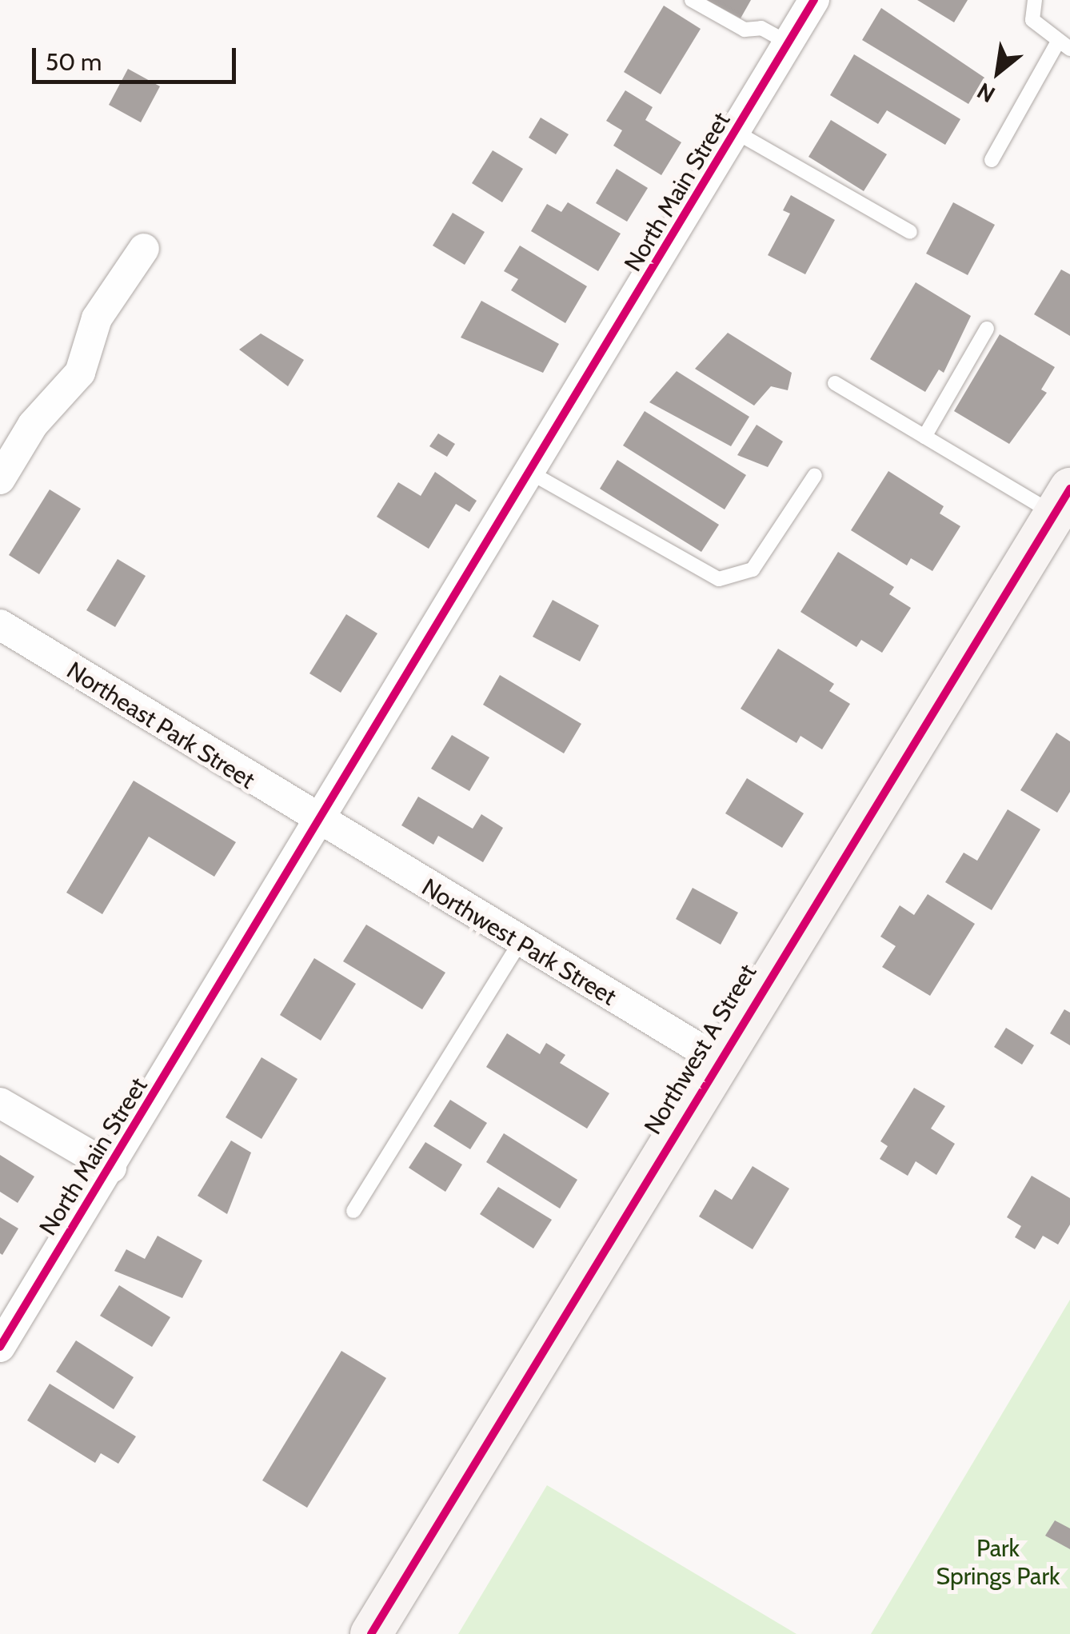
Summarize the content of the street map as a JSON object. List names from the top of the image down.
{
  "streets": {
    "street": [
      "North Main Street",
      "Northeast Park Street",
      "Northwest Park Street",
      "Northwest A Street"
    ]
  },
  "crossings": [
    ["North Main Street", "Northeast Park Street"],
    ["North Main Street", "Northwest Park Street"],
    ["Northeast Park Street", "Northwest Park Street"],
    ["Northwest Park Street", "Northwest A Street"]
  ],
  "parks": ["Park Springs Park"],
  "scale_bar": "50 m",
  "north": "bottom left"
}
